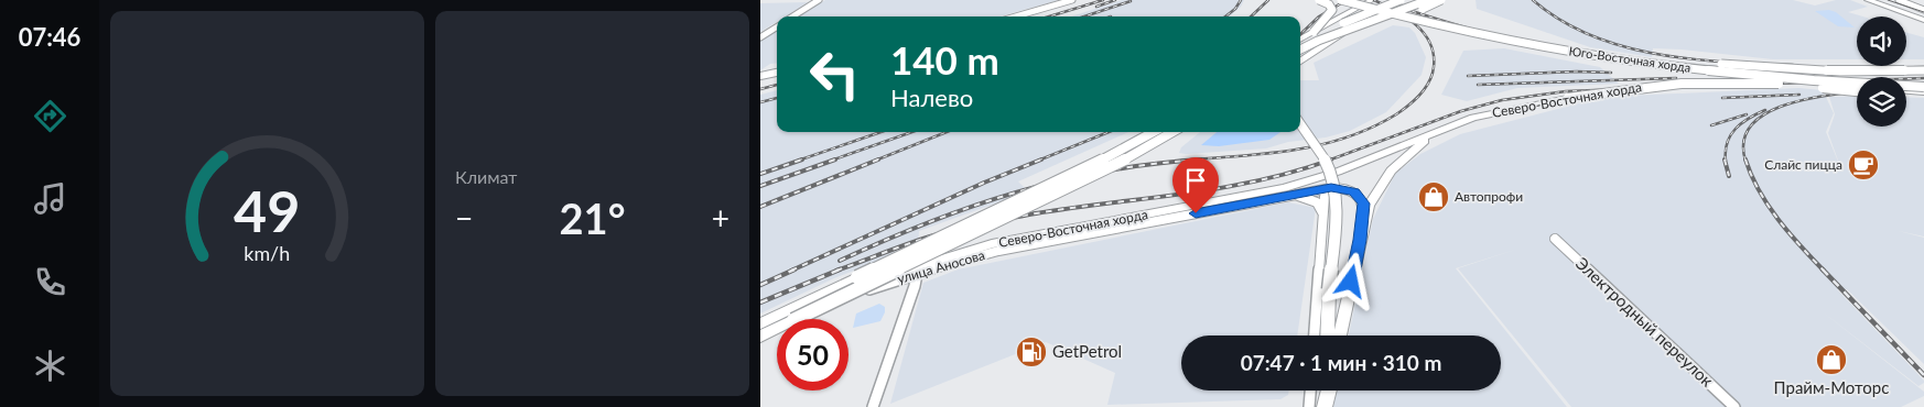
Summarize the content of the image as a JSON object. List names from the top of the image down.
{
  "streets": {
    "main road": ["Юго-Восточная хорда", "Северо-Восточная хорда"],
    "street": ["улица Аносова", "Электродный переулок"]
  },
  "crossings": [
    ["Северо-Восточная хорда", "улица Аносова"]
  ],
  "places": {
    "cafe": ["Слайс пицца"],
    "shop": ["Автопрофи", "Прайм-Моторс"],
    "fuel station": ["GetPetrol"]
  },
  "page": {
    "tabs": "07:46",
    "tile": "Климат",
    "turn": ["140 m", "Налево"],
    "heat": ["−", "21°", "+"],
    "limit": "50",
    "trip": "07:47 · 1 мин · 310 m",
    "gauge": ["49", "km/h"]
  }
}
